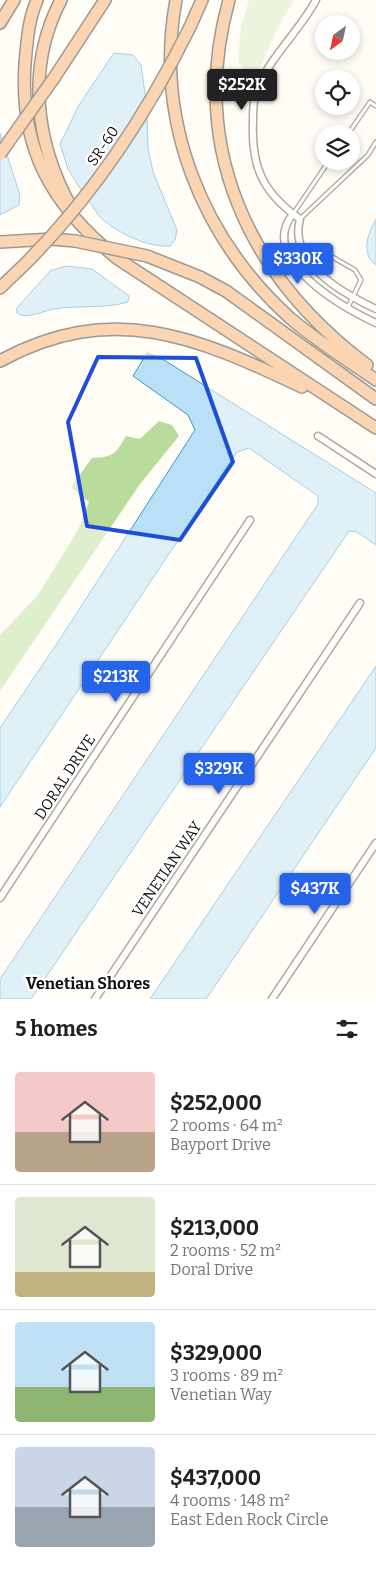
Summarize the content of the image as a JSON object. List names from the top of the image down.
{
  "streets": {
    "highway": ["SR-60"],
    "street": ["DORAL DRIVE", "VENETIAN WAY"]
  },
  "districts": ["Venetian Shores"],
  "north": "bottom left",
  "page": {
    "price": [
      "$252K",
      "$330K",
      "$213K",
      "$329K",
      "$437K"
    ],
    "heading": "5 homes",
    "list": [
      {
        "name": "$252,000",
        "note": "2 rooms · 64 m² · Bayport Drive"
      },
      {
        "name": "$213,000",
        "note": "2 rooms · 52 m² · Doral Drive"
      },
      {
        "name": "$329,000",
        "note": "3 rooms · 89 m² · Venetian Way"
      },
      {
        "name": "$437,000",
        "note": "4 rooms · 148 m² · East Eden Rock Circle"
      }
    ]
  }
}
